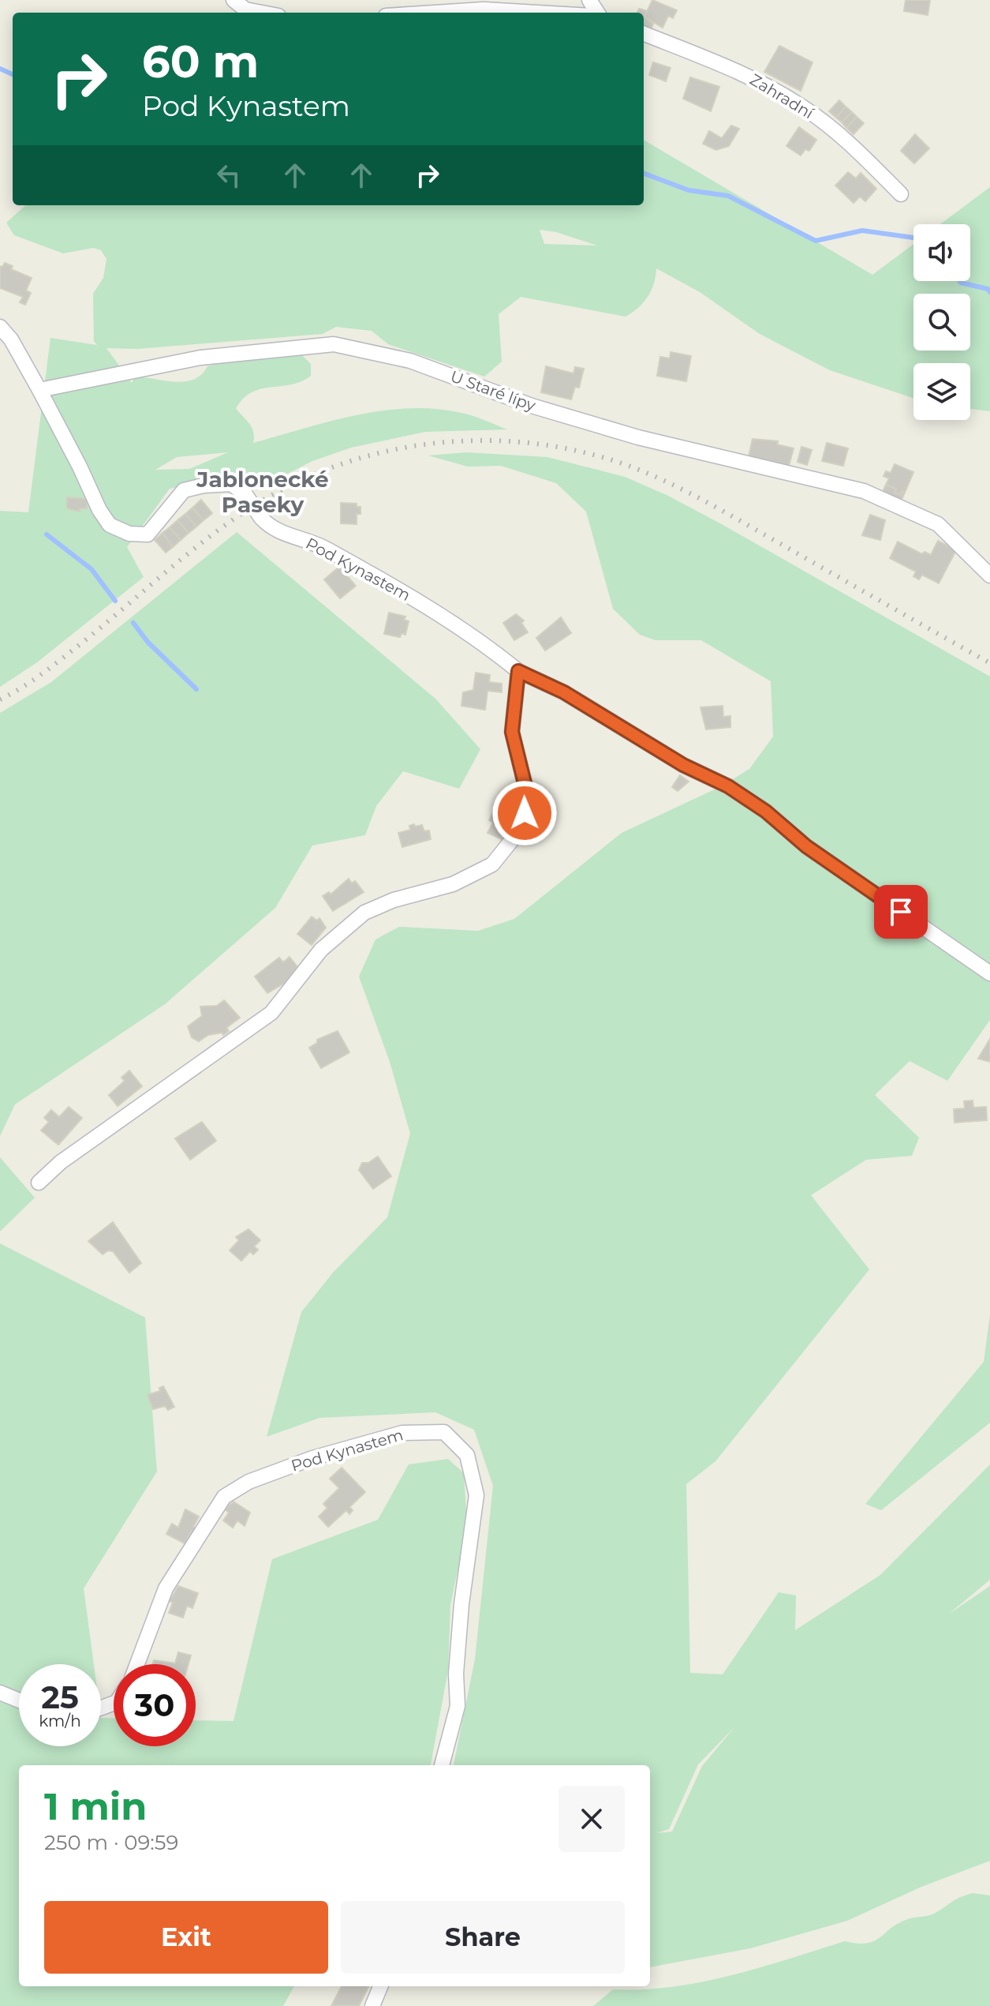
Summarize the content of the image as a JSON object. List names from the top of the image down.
{
  "streets": {
    "street": ["Zahradní", "U Staré lípy", "Pod Kynastem"]
  },
  "crossings": [
    ["U Staré lípy", "Pod Kynastem"]
  ],
  "districts": ["Jablonecké Paseky"],
  "page": {
    "turn": ["60 m", "Pod Kynastem"],
    "speed": "25 km/h",
    "limit": "30",
    "heading": ["1 min", "250 m · 09:59"],
    "buttons": ["Exit", "Share"]
  }
}
